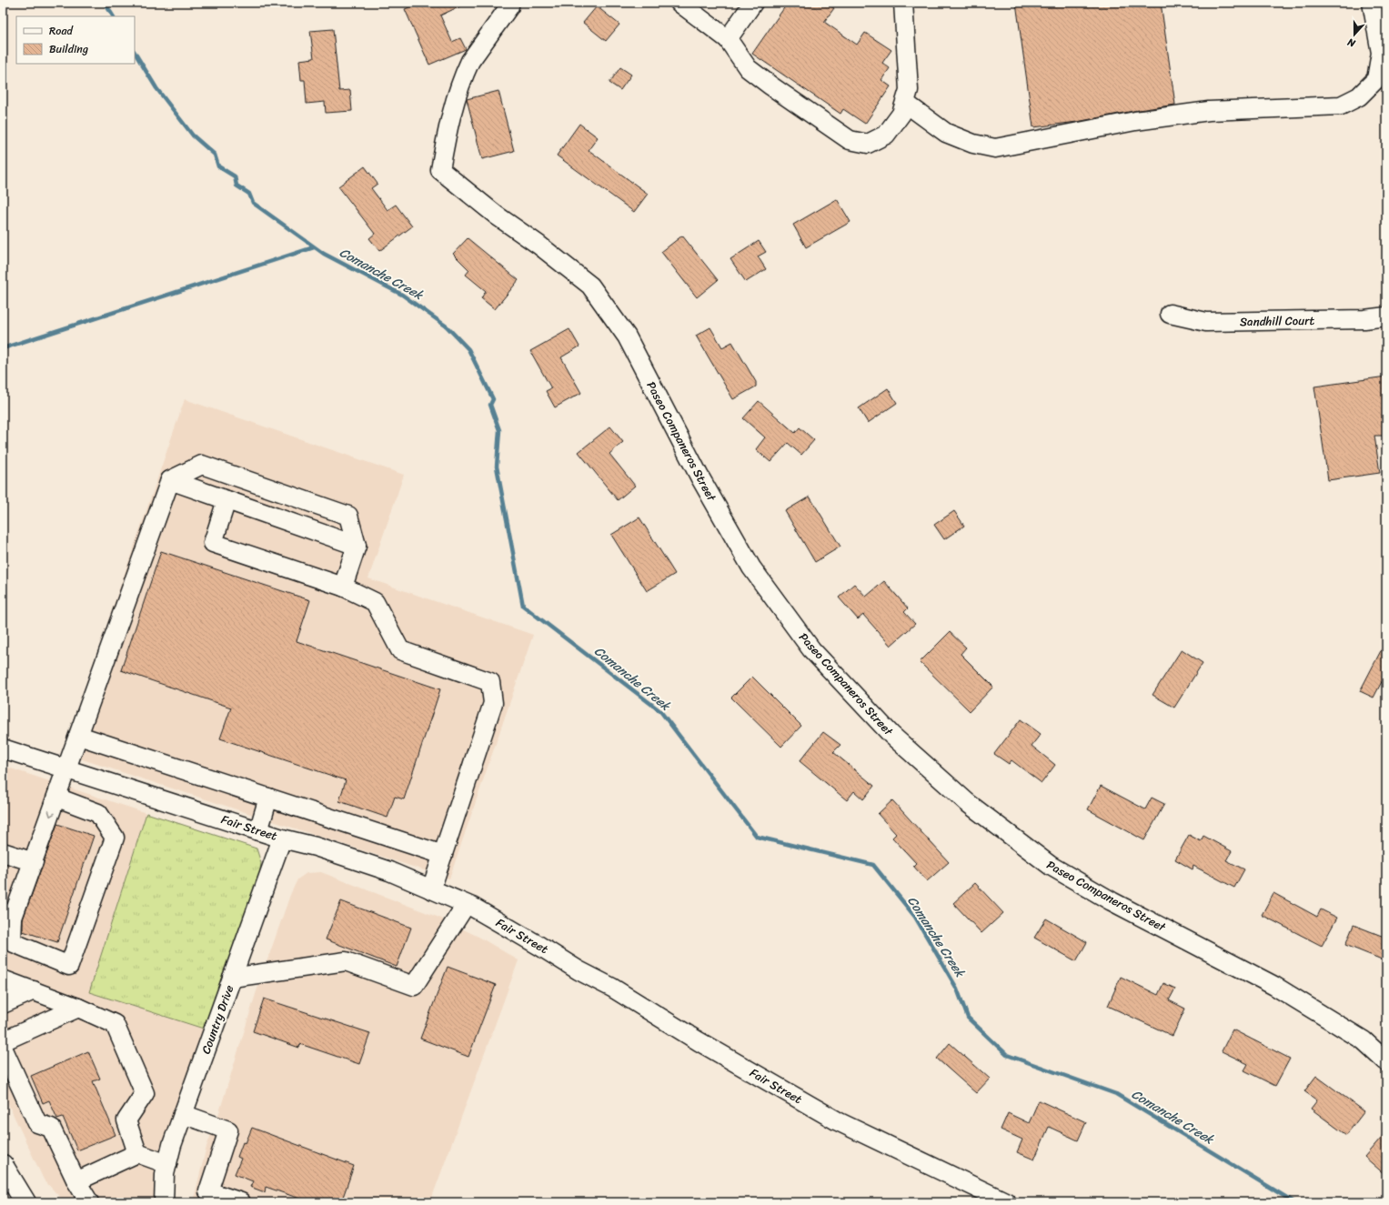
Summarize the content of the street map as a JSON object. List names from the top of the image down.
{
  "streets": {
    "street": [
      "Sandhill Court",
      "Paseo Companeros Street",
      "Fair Street",
      "Country Drive"
    ]
  },
  "crossings": [
    ["Fair Street", "Country Drive"]
  ],
  "water": ["Comanche Creek"],
  "legend": ["Road", "Building"],
  "north": "bottom"
}
